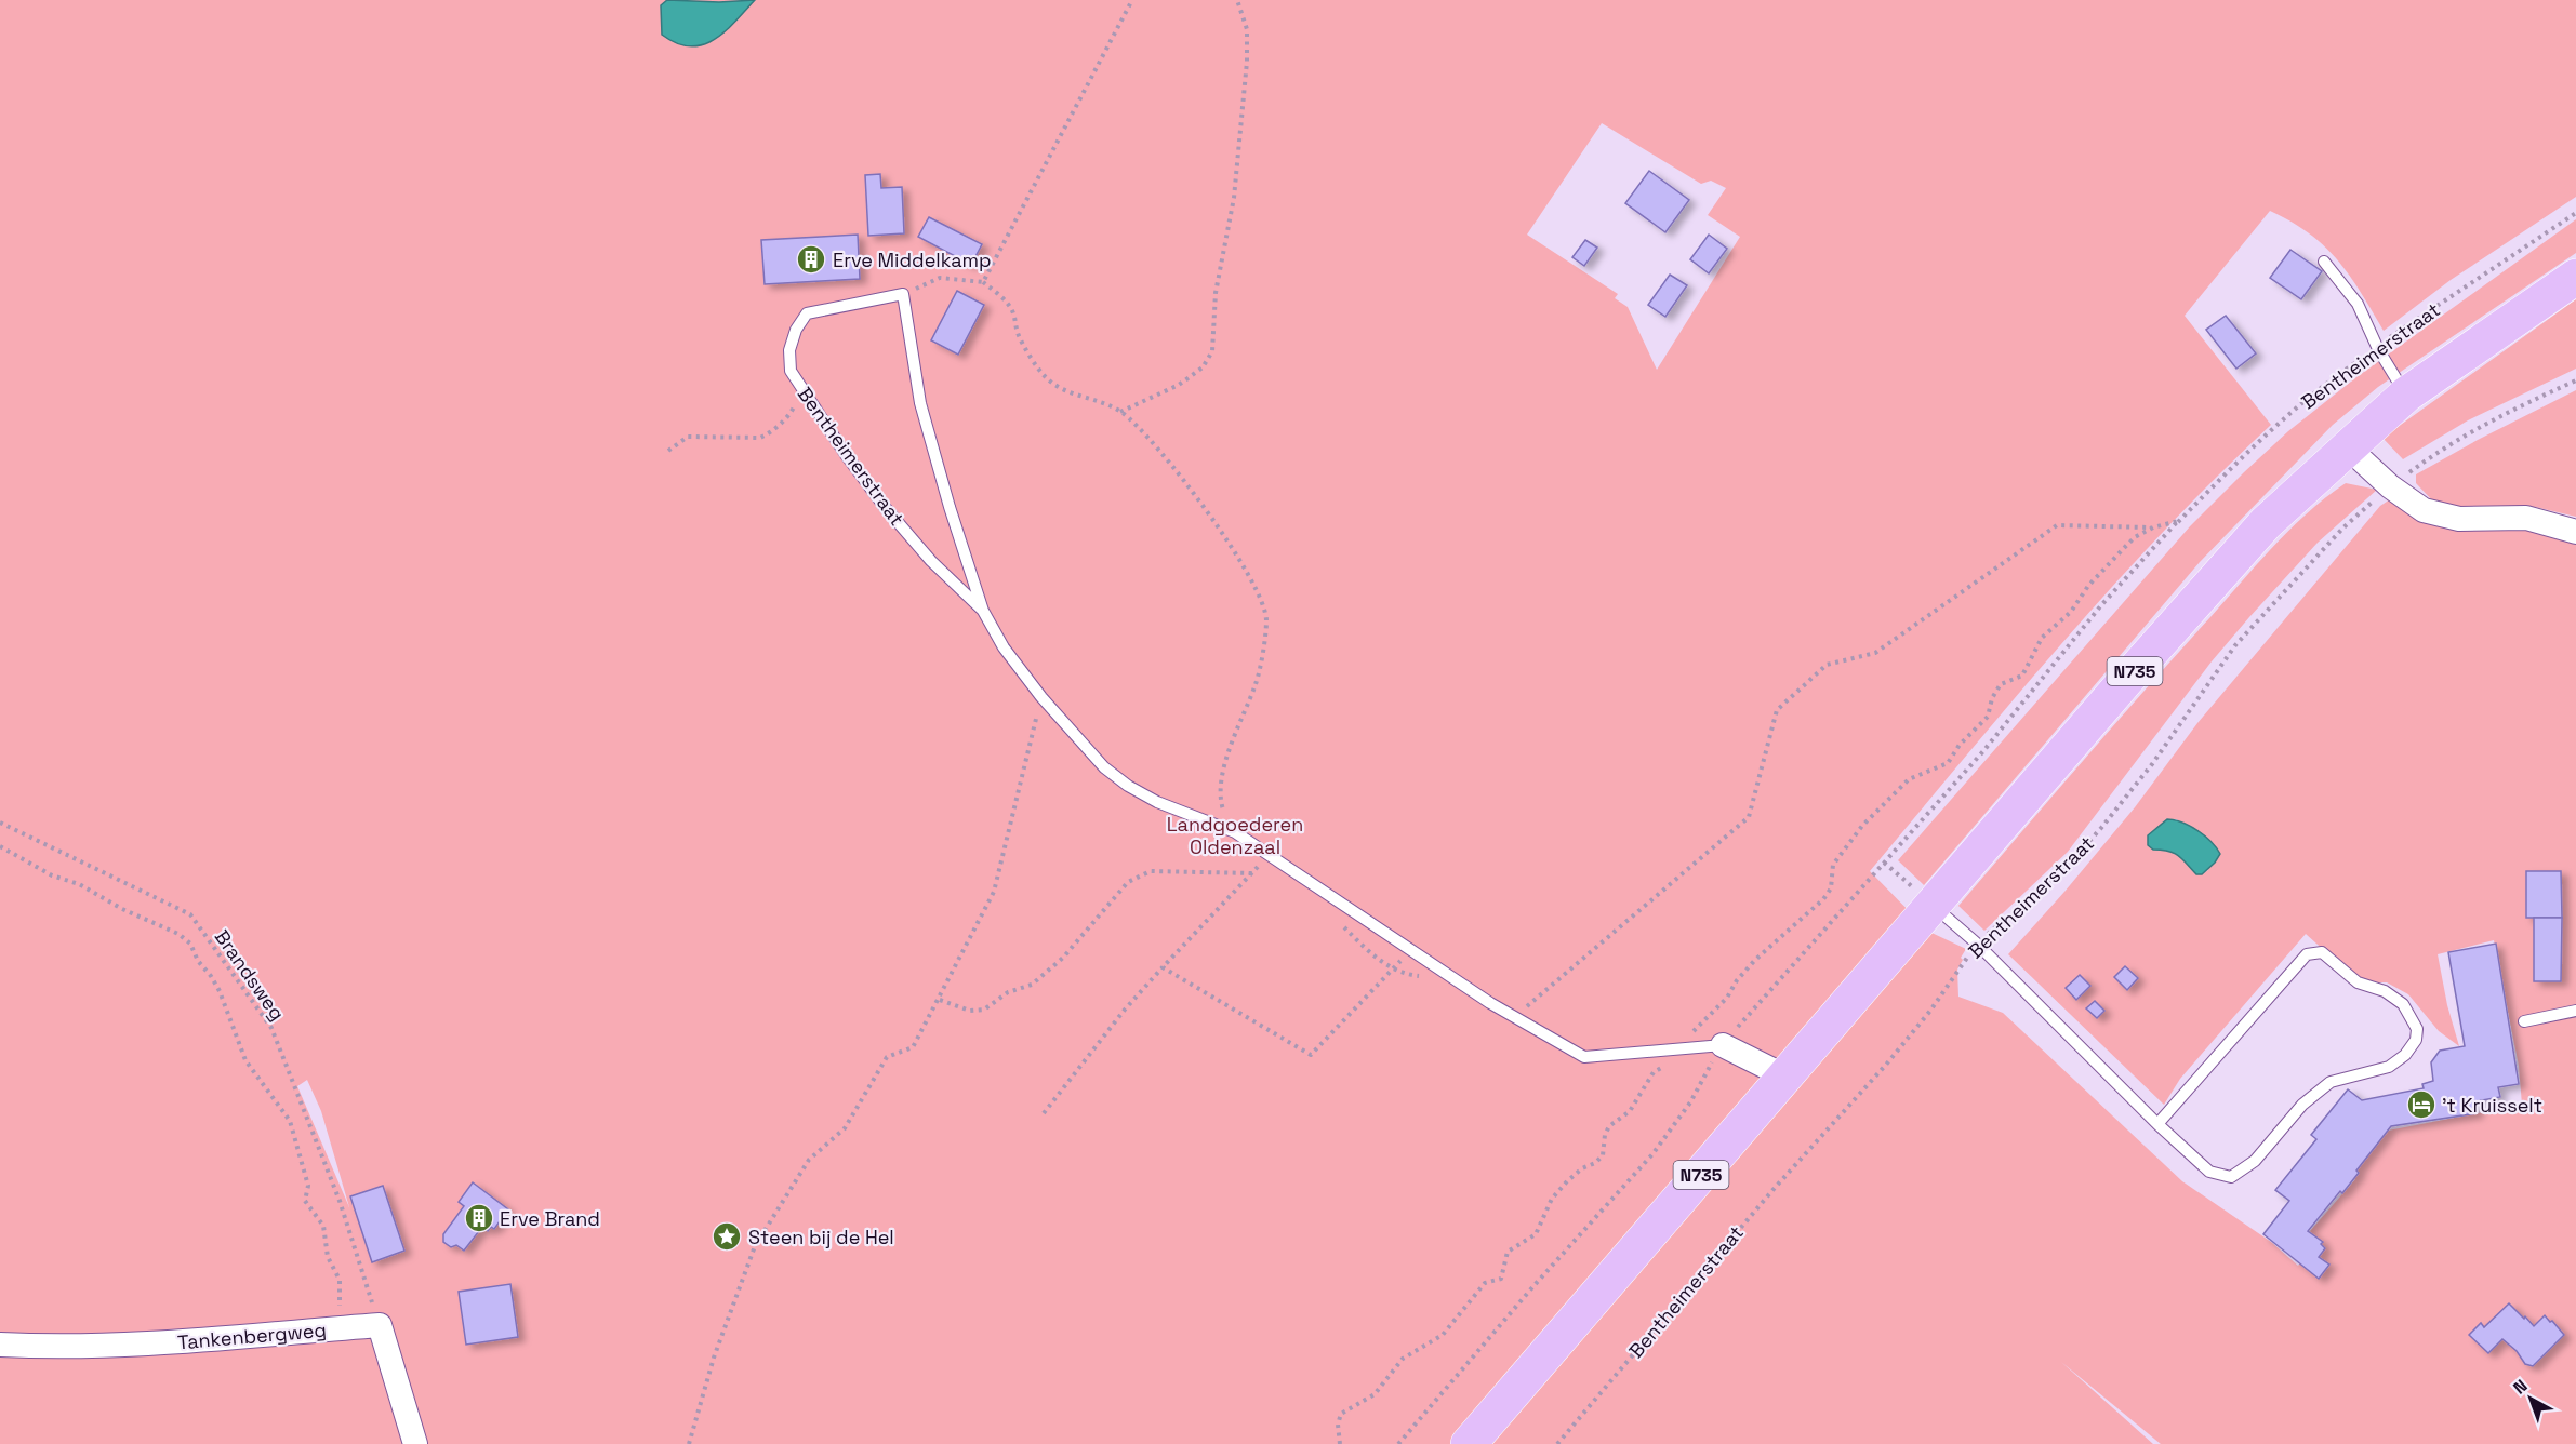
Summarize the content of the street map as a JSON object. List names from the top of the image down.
{
  "streets": {
    "main road": ["N735"],
    "street": ["Tankenbergweg"],
    "lane": ["Bentheimerstraat"],
    "path": ["Brandsweg"]
  },
  "crossings": [
    ["Brandsweg", "Tankenbergweg"]
  ],
  "parks": ["Landgoederen Oldenzaal"],
  "places": {
    "building": ["Erve Middelkamp", "Erve Brand"],
    "hotel": ["'t Kruisselt"],
    "place": ["Steen bij de Hel"]
  },
  "north": "top left"
}
